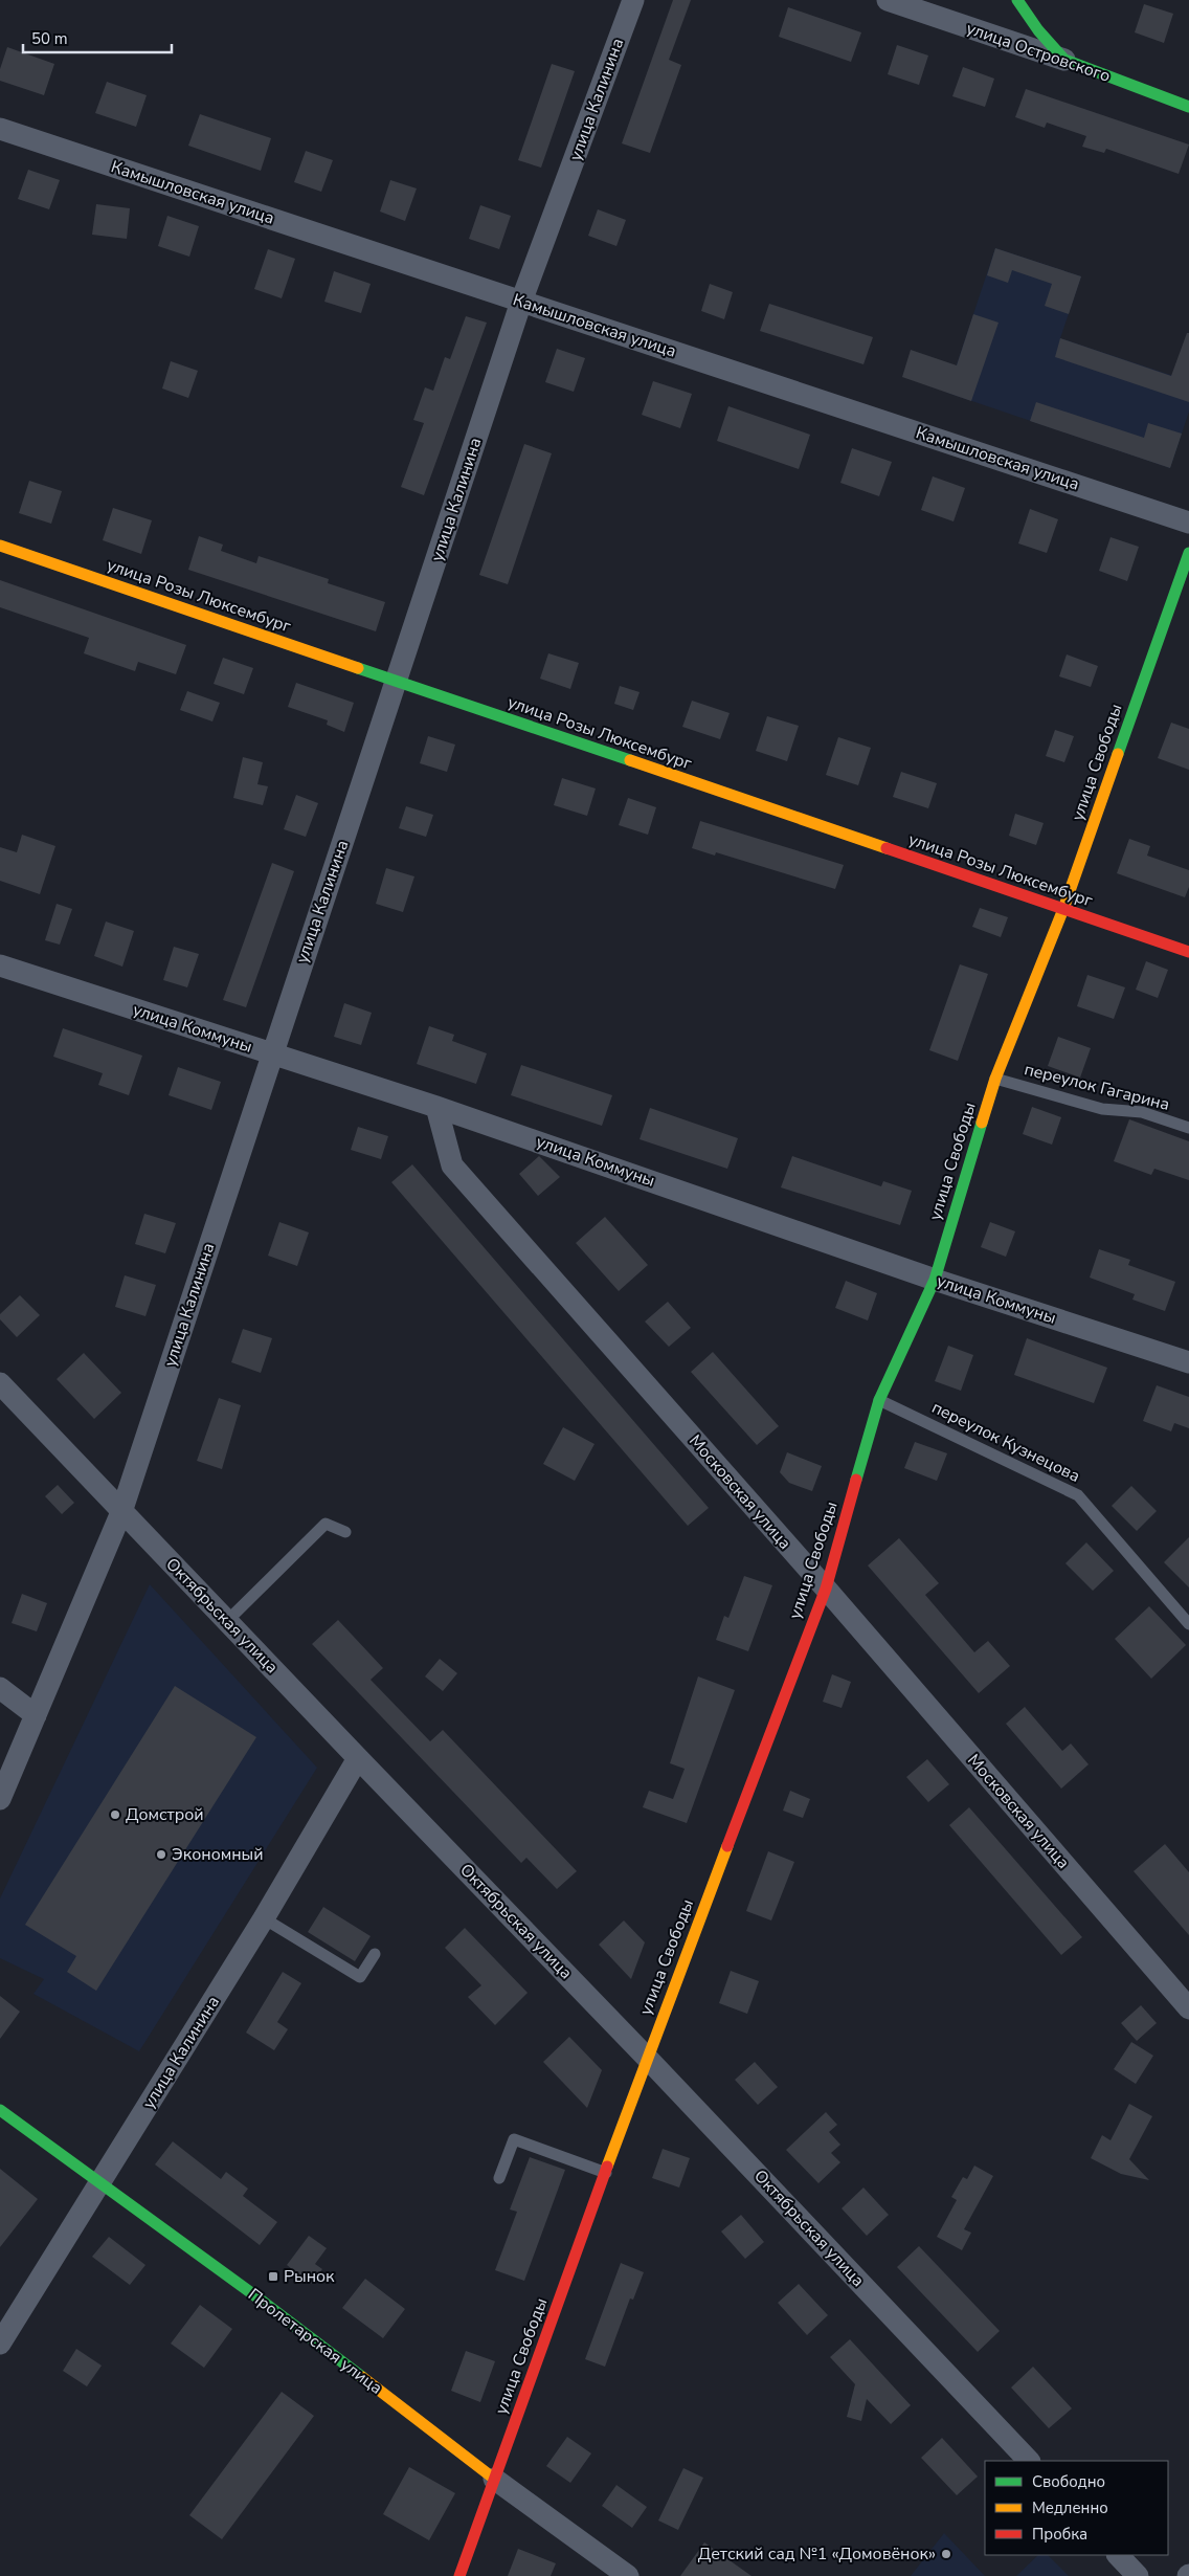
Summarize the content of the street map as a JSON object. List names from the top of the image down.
{
  "streets": {
    "street": [
      "улица Островского",
      "улица Калинина",
      "Камышловская улица",
      "улица Розы Люксембург",
      "улица Свободы",
      "улица Коммуны",
      "Московская улица",
      "Октябрьская улица",
      "Пролетарская улица"
    ],
    "lane": ["переулок Гагарина", "переулок Кузнецова"]
  },
  "crossings": [
    ["улица Калинина", "Камышловская улица"],
    ["улица Калинина", "улица Розы Люксембург"],
    ["улица Калинина", "улица Коммуны"],
    ["улица Калинина", "Октябрьская улица"],
    ["улица Калинина", "Пролетарская улица"],
    ["улица Розы Люксембург", "улица Свободы"],
    ["улица Свободы", "улица Коммуны"],
    ["улица Свободы", "переулок Гагарина"],
    ["улица Свободы", "переулок Кузнецова"],
    ["улица Свободы", "Московская улица"],
    ["улица Свободы", "Октябрьская улица"],
    ["улица Свободы", "Пролетарская улица"],
    ["улица Коммуны", "Московская улица"]
  ],
  "places": {
    "other": ["Домстрой", "Экономный", "Детский сад №1 «Домовёнок»"],
    "transit": ["Рынок"]
  },
  "legend": ["Свободно", "Медленно", "Пробка"],
  "scale_bar": "50 m"
}
